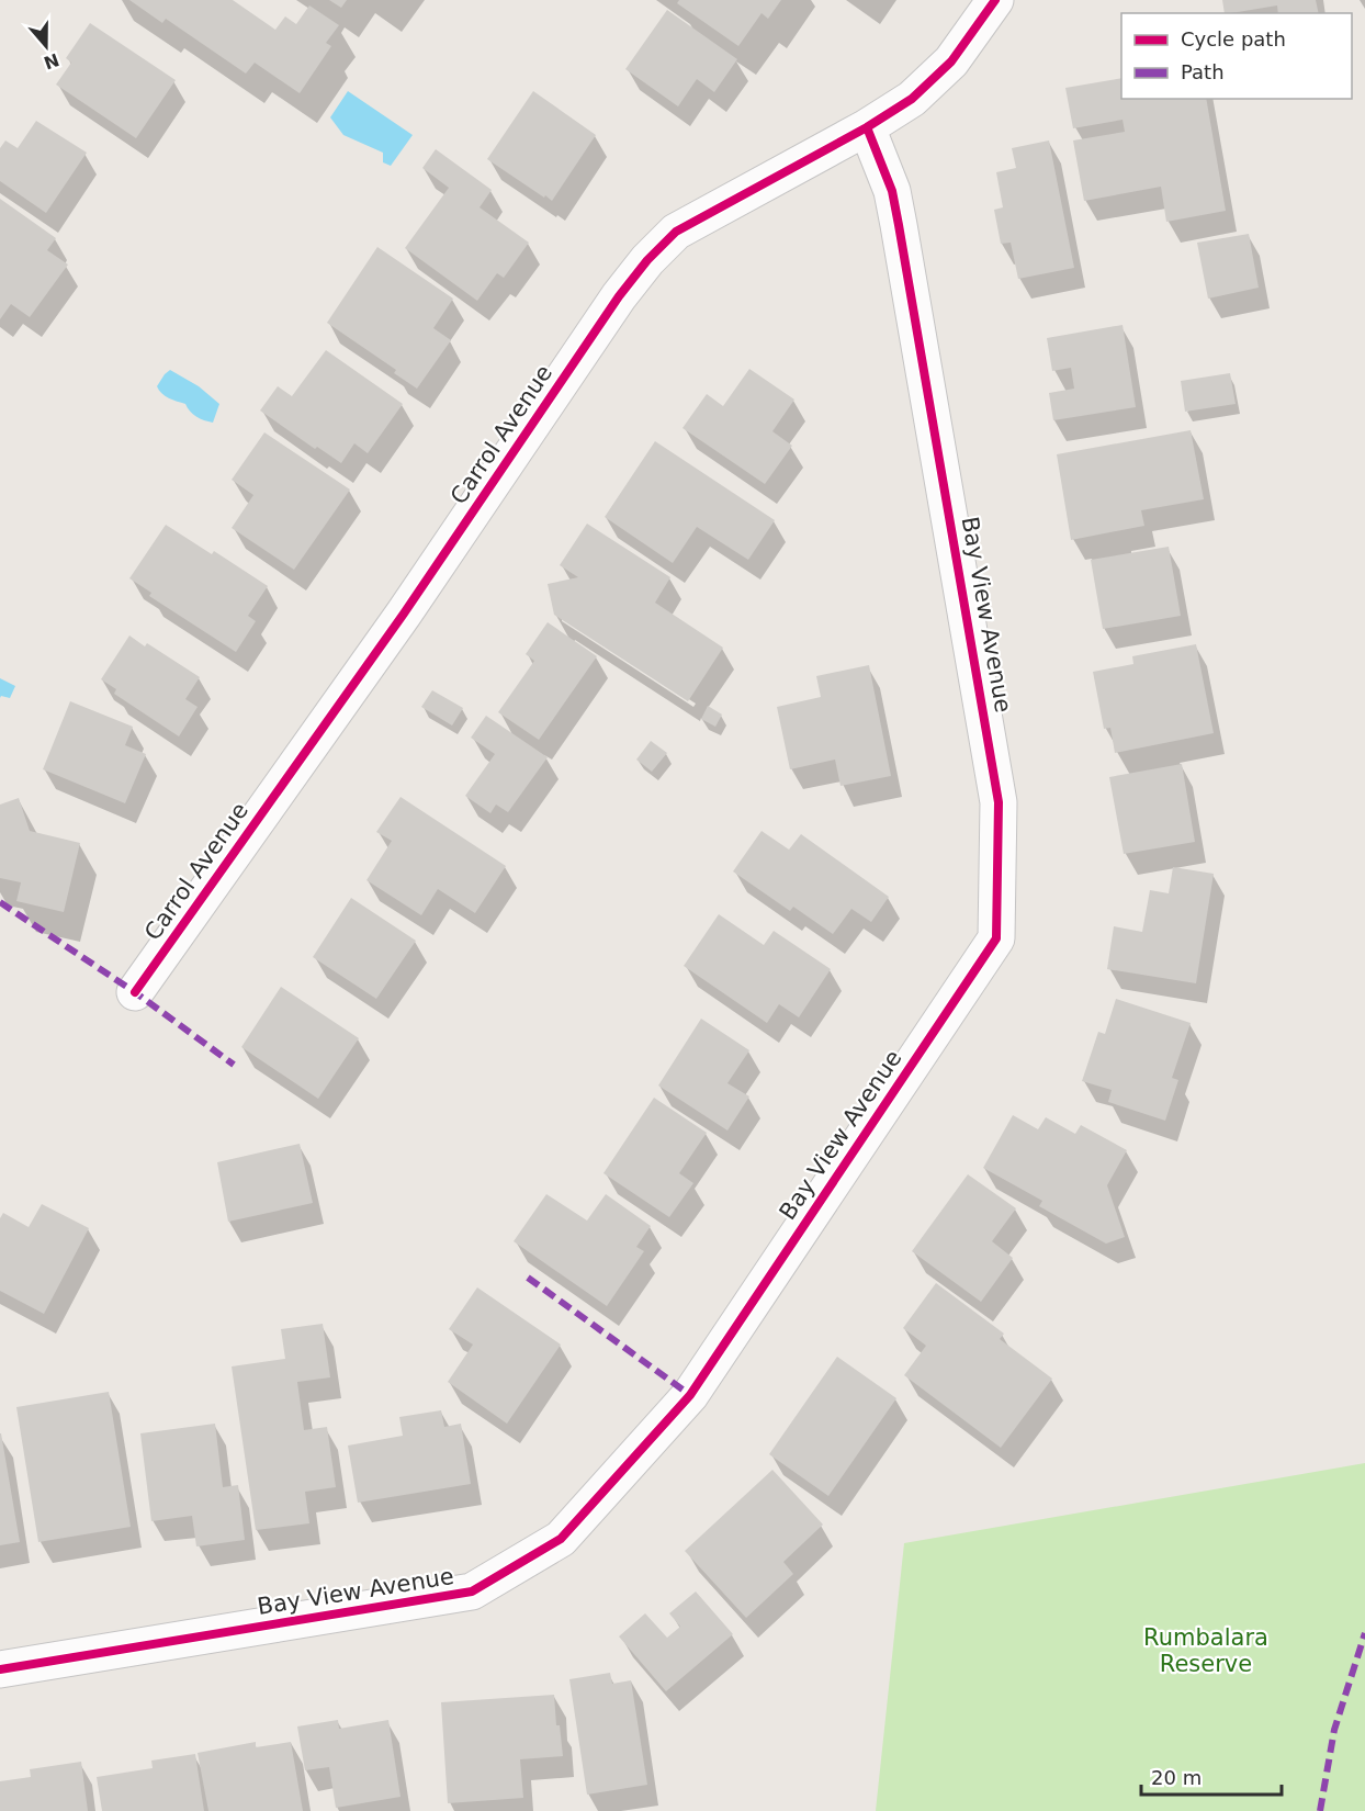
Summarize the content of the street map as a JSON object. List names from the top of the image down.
{
  "streets": {
    "street": ["Carrol Avenue", "Bay View Avenue"]
  },
  "crossings": [
    ["Carrol Avenue", "Bay View Avenue"]
  ],
  "parks": ["Rumbalara Reserve"],
  "legend": ["Cycle path", "Path"],
  "scale_bar": "20 m",
  "north": "bottom"
}
